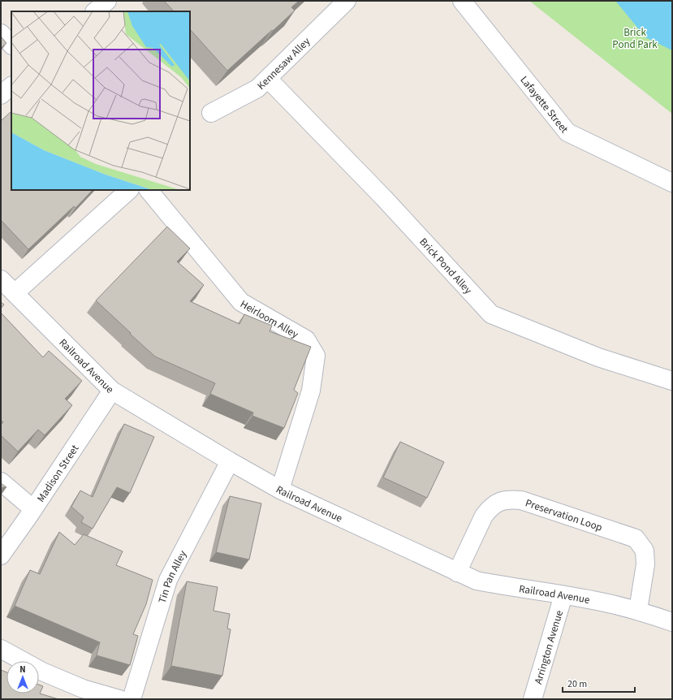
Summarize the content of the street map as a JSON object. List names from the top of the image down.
{
  "streets": {
    "street": [
      "Kennesaw Alley",
      "Lafayette Street",
      "Brick Pond Alley",
      "Heirloom Alley",
      "Railroad Avenue",
      "Madison Street",
      "Preservation Loop",
      "Tin Pan Alley",
      "Arrington Avenue"
    ]
  },
  "crossings": [
    ["Kennesaw Alley", "Brick Pond Alley"],
    ["Heirloom Alley", "Railroad Avenue"],
    ["Railroad Avenue", "Madison Street"],
    ["Railroad Avenue", "Preservation Loop"],
    ["Railroad Avenue", "Tin Pan Alley"],
    ["Railroad Avenue", "Arrington Avenue"]
  ],
  "parks": ["Brick Pond Park"],
  "scale_bar": "20 m",
  "north": "top"
}
